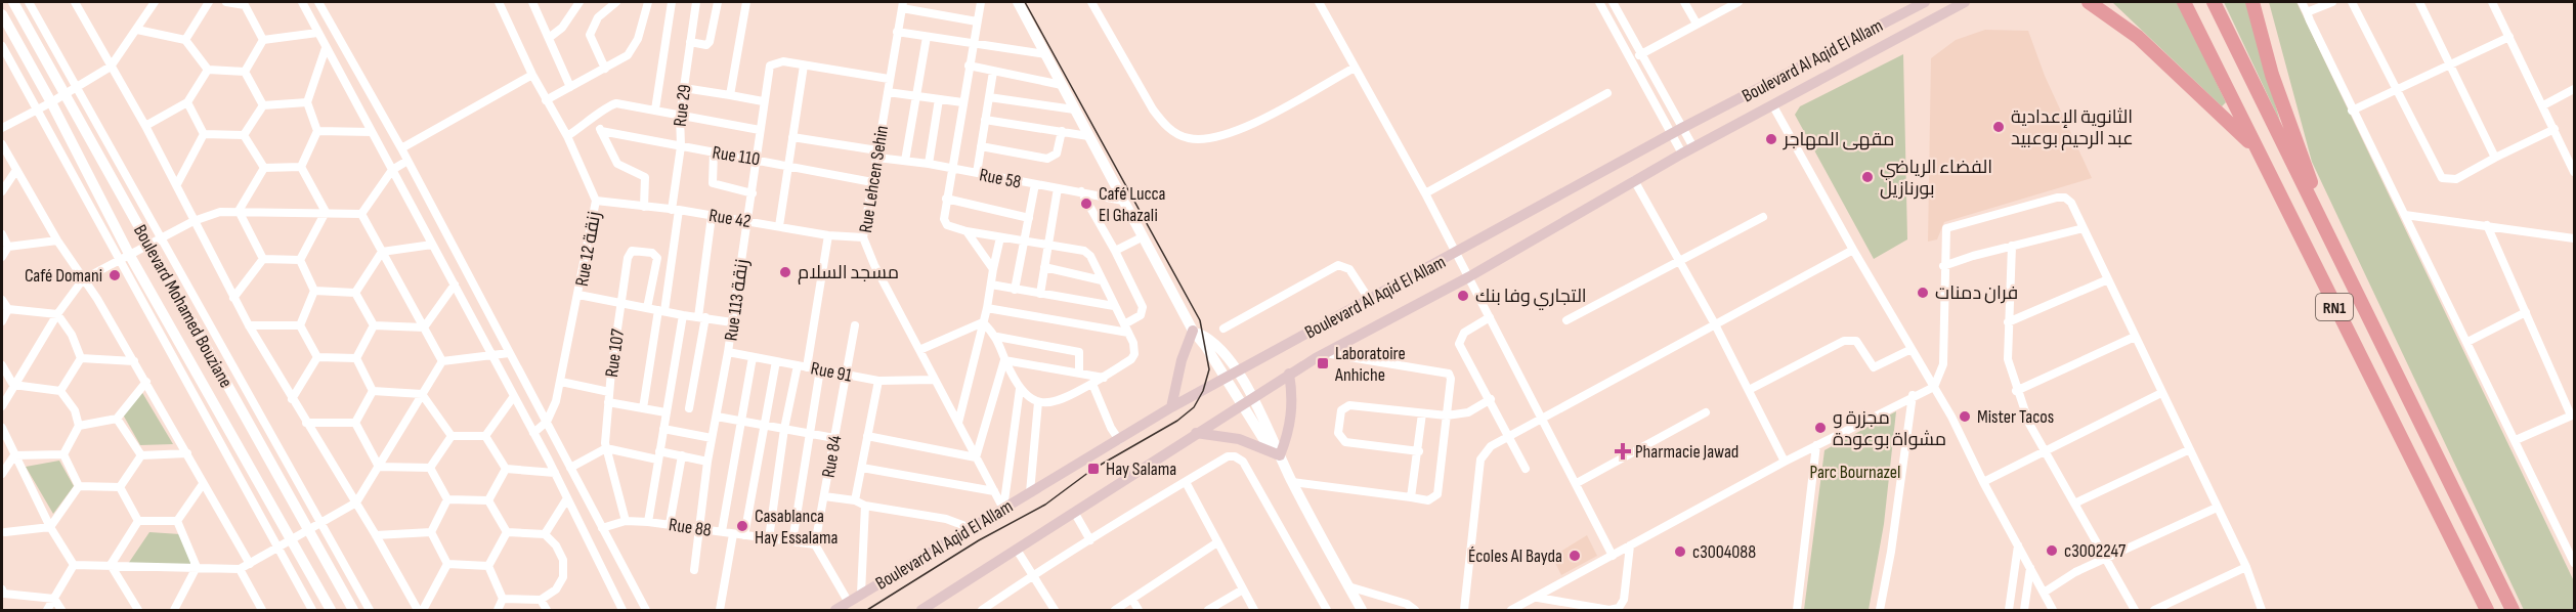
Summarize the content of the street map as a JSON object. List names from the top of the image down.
{
  "streets": {
    "highway": ["RN1"],
    "main road": ["Boulevard Al Aqid El Allam"],
    "street": [
      "Rue 29",
      "Rue 110",
      "Rue 58",
      "Rue Lehcen Sehin",
      "Rue 42",
      "Rue 12 زنقة",
      "Rue 113 زنقة",
      "Boulevard Mohamed Bouziane",
      "Rue 107",
      "Rue 91",
      "Rue 84",
      "Rue 88"
    ]
  },
  "crossings": [
    ["Boulevard Al Aqid El Allam", "Rue Lehcen Sehin"],
    ["Rue 29", "Rue 110"],
    ["Rue 29", "Rue 42"],
    ["Rue 110", "Rue Lehcen Sehin"],
    ["Rue 110", "Rue 113 زنقة"],
    ["Rue 58", "Rue Lehcen Sehin"],
    ["Rue Lehcen Sehin", "Rue 42"],
    ["Rue Lehcen Sehin", "Rue 91"],
    ["Rue 42", "Rue 12 زنقة"],
    ["Rue 42", "Rue 113 زنقة"],
    ["Rue 113 زنقة", "Rue 91"],
    ["Rue 113 زنقة", "Rue 88"],
    ["Rue 107", "Rue 88"],
    ["Rue 91", "Rue 84"],
    ["Rue 84", "Rue 88"]
  ],
  "parks": ["Parc Bournazel"],
  "places": {
    "other": [
      "الثانوية الإعدادية عبد الرحيم بوعبيد",
      "مقهى المهاجر",
      "الفضاء الرياضي بورنازيل",
      "Café Lucca El Ghazali",
      "مسجد السلام",
      "Café Domani",
      "فران دمنات",
      "التجاري وفا بنك",
      "Mister Tacos",
      "مجزرة و مشواة بوعودة",
      "Casablanca Hay Essalama",
      "c3002247",
      "c3004088",
      "Écoles Al Bayda"
    ],
    "transit": ["Laboratoire Anhiche", "Hay Salama"],
    "health": ["Pharmacie Jawad"]
  }
}
